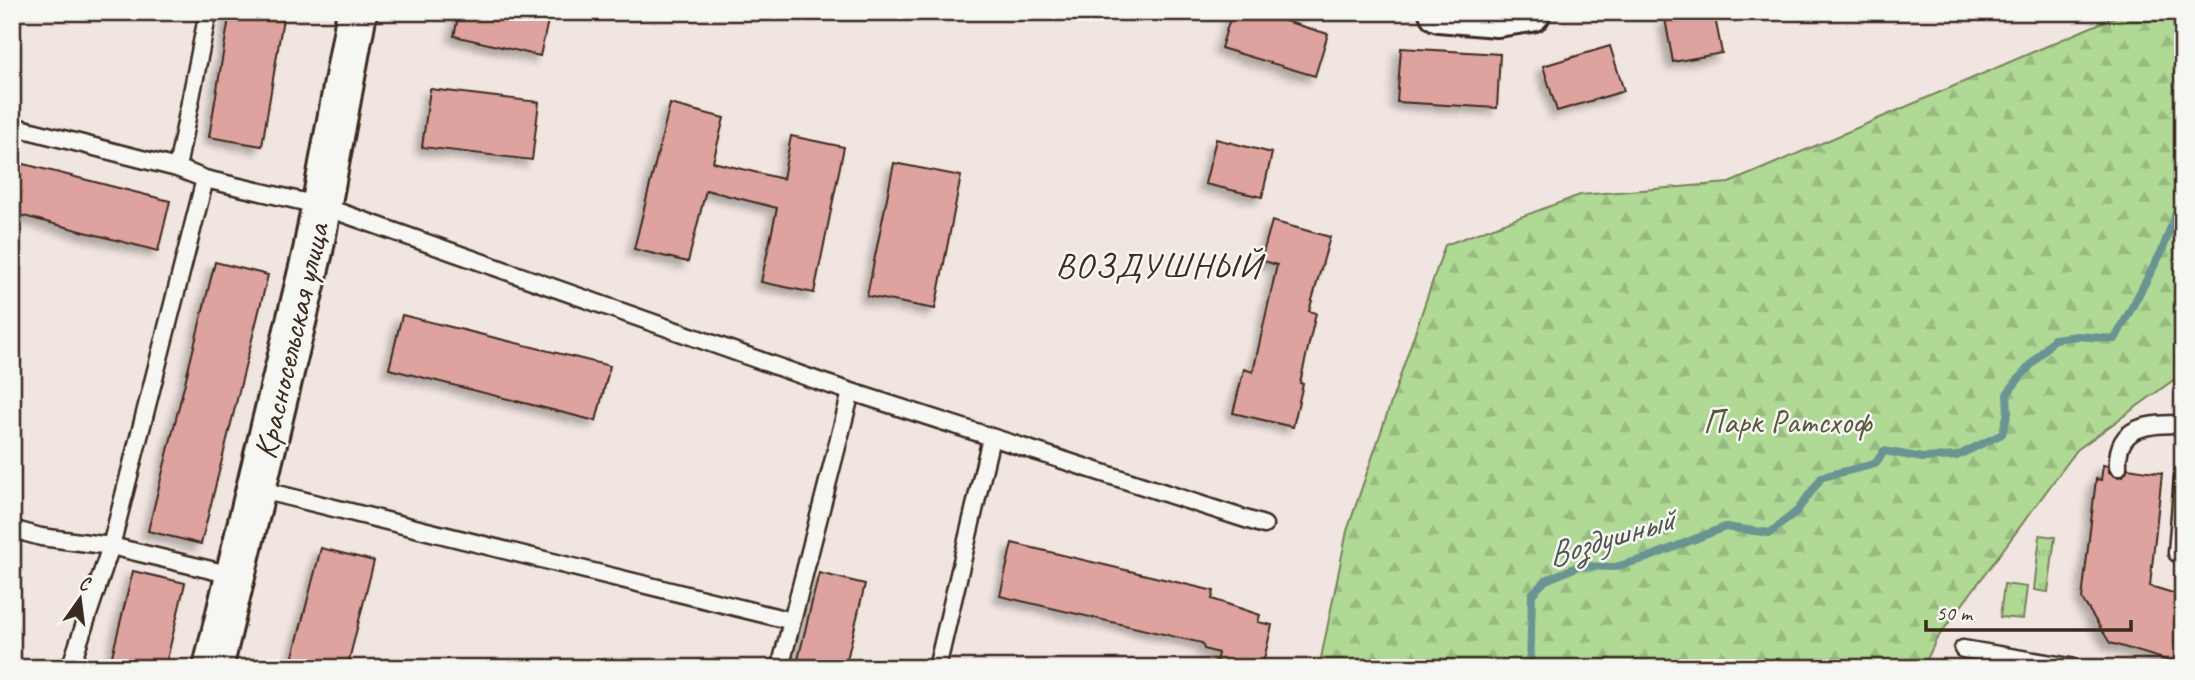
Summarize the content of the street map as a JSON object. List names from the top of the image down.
{
  "streets": {
    "main road": ["Красносельская улица"]
  },
  "districts": ["ВОЗДУШНЫЙ"],
  "water": ["Воздушный"],
  "parks": ["Парк Ратсхоф"],
  "scale_bar": "50 m",
  "north": "top"
}
